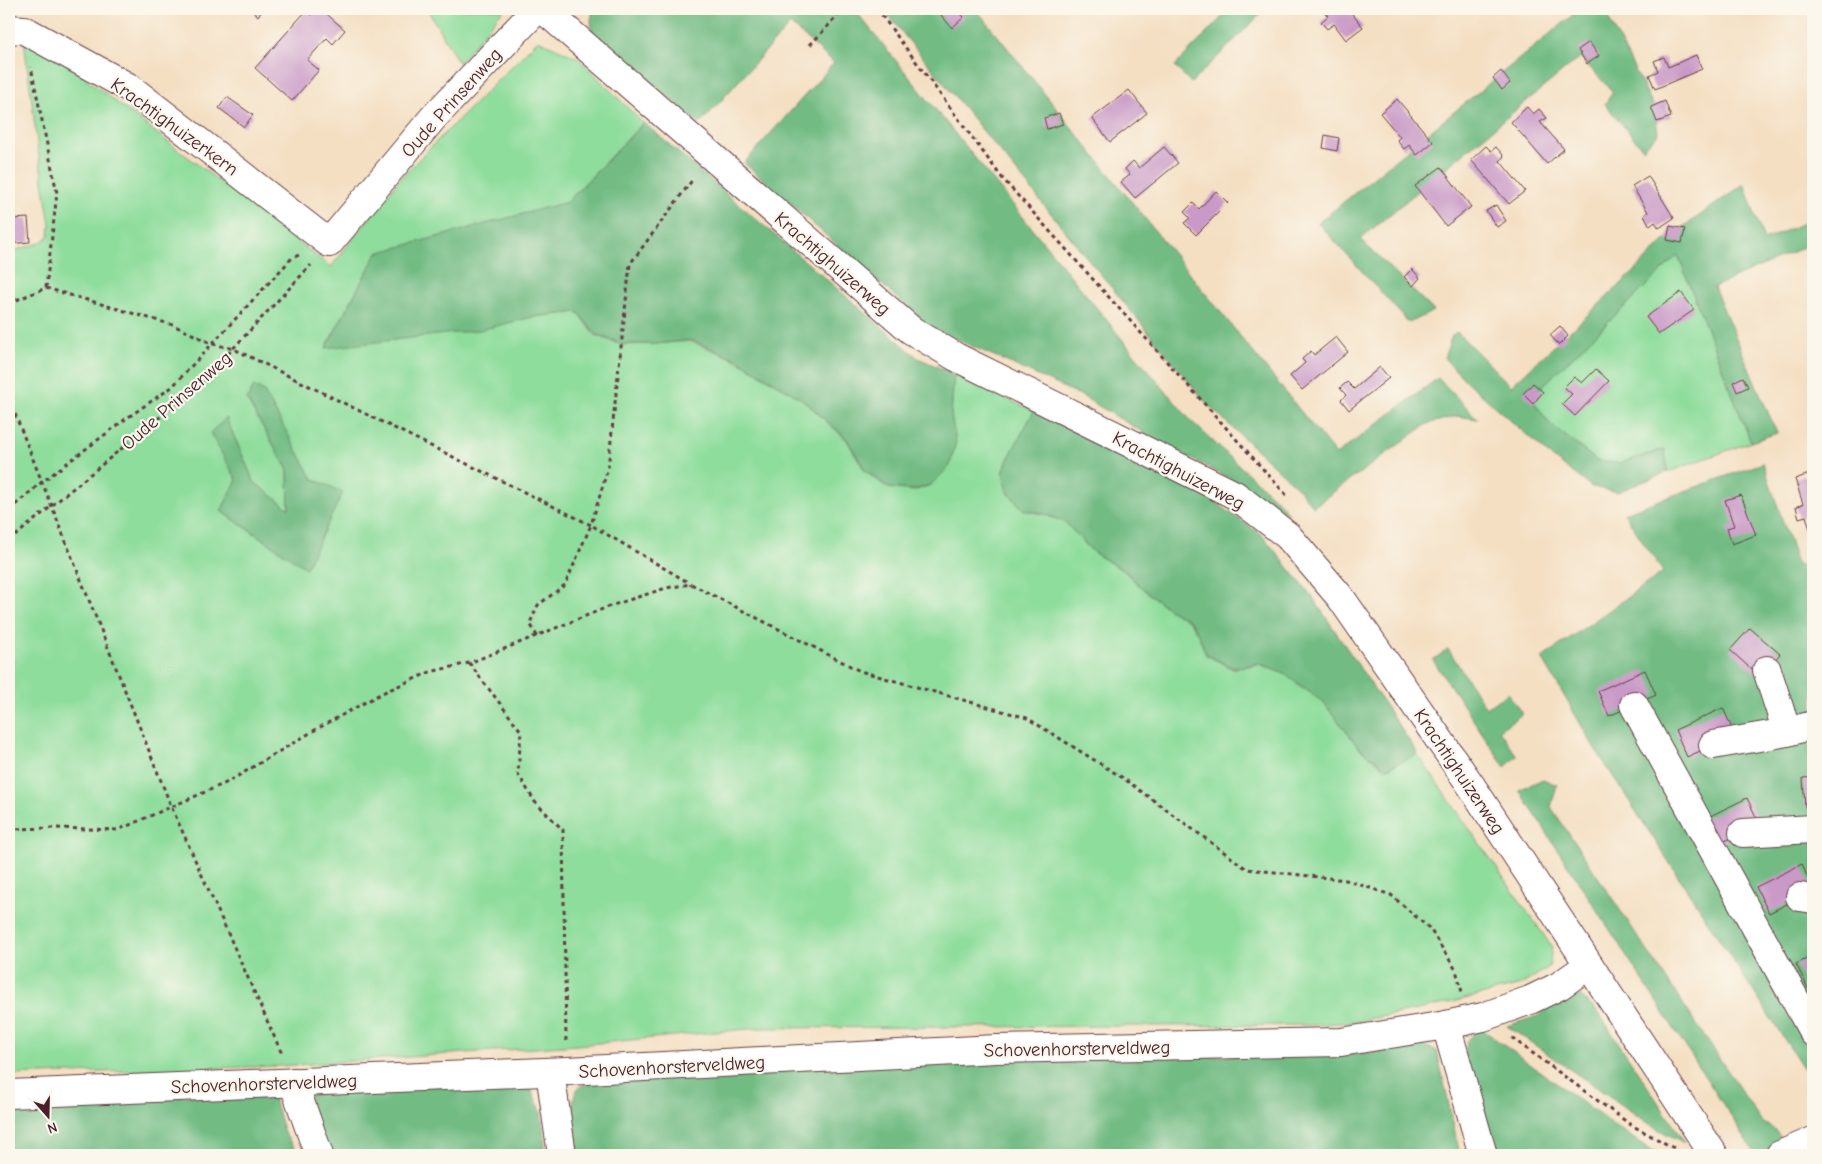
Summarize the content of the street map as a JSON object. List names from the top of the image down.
{
  "streets": {
    "street": [
      "Oude Prinsenweg",
      "Krachtighuizerkern",
      "Krachtighuizerweg",
      "Schovenhorsterveldweg"
    ]
  },
  "crossings": [
    ["Oude Prinsenweg", "Krachtighuizerkern"],
    ["Krachtighuizerweg", "Schovenhorsterveldweg"]
  ],
  "north": "bottom"
}
